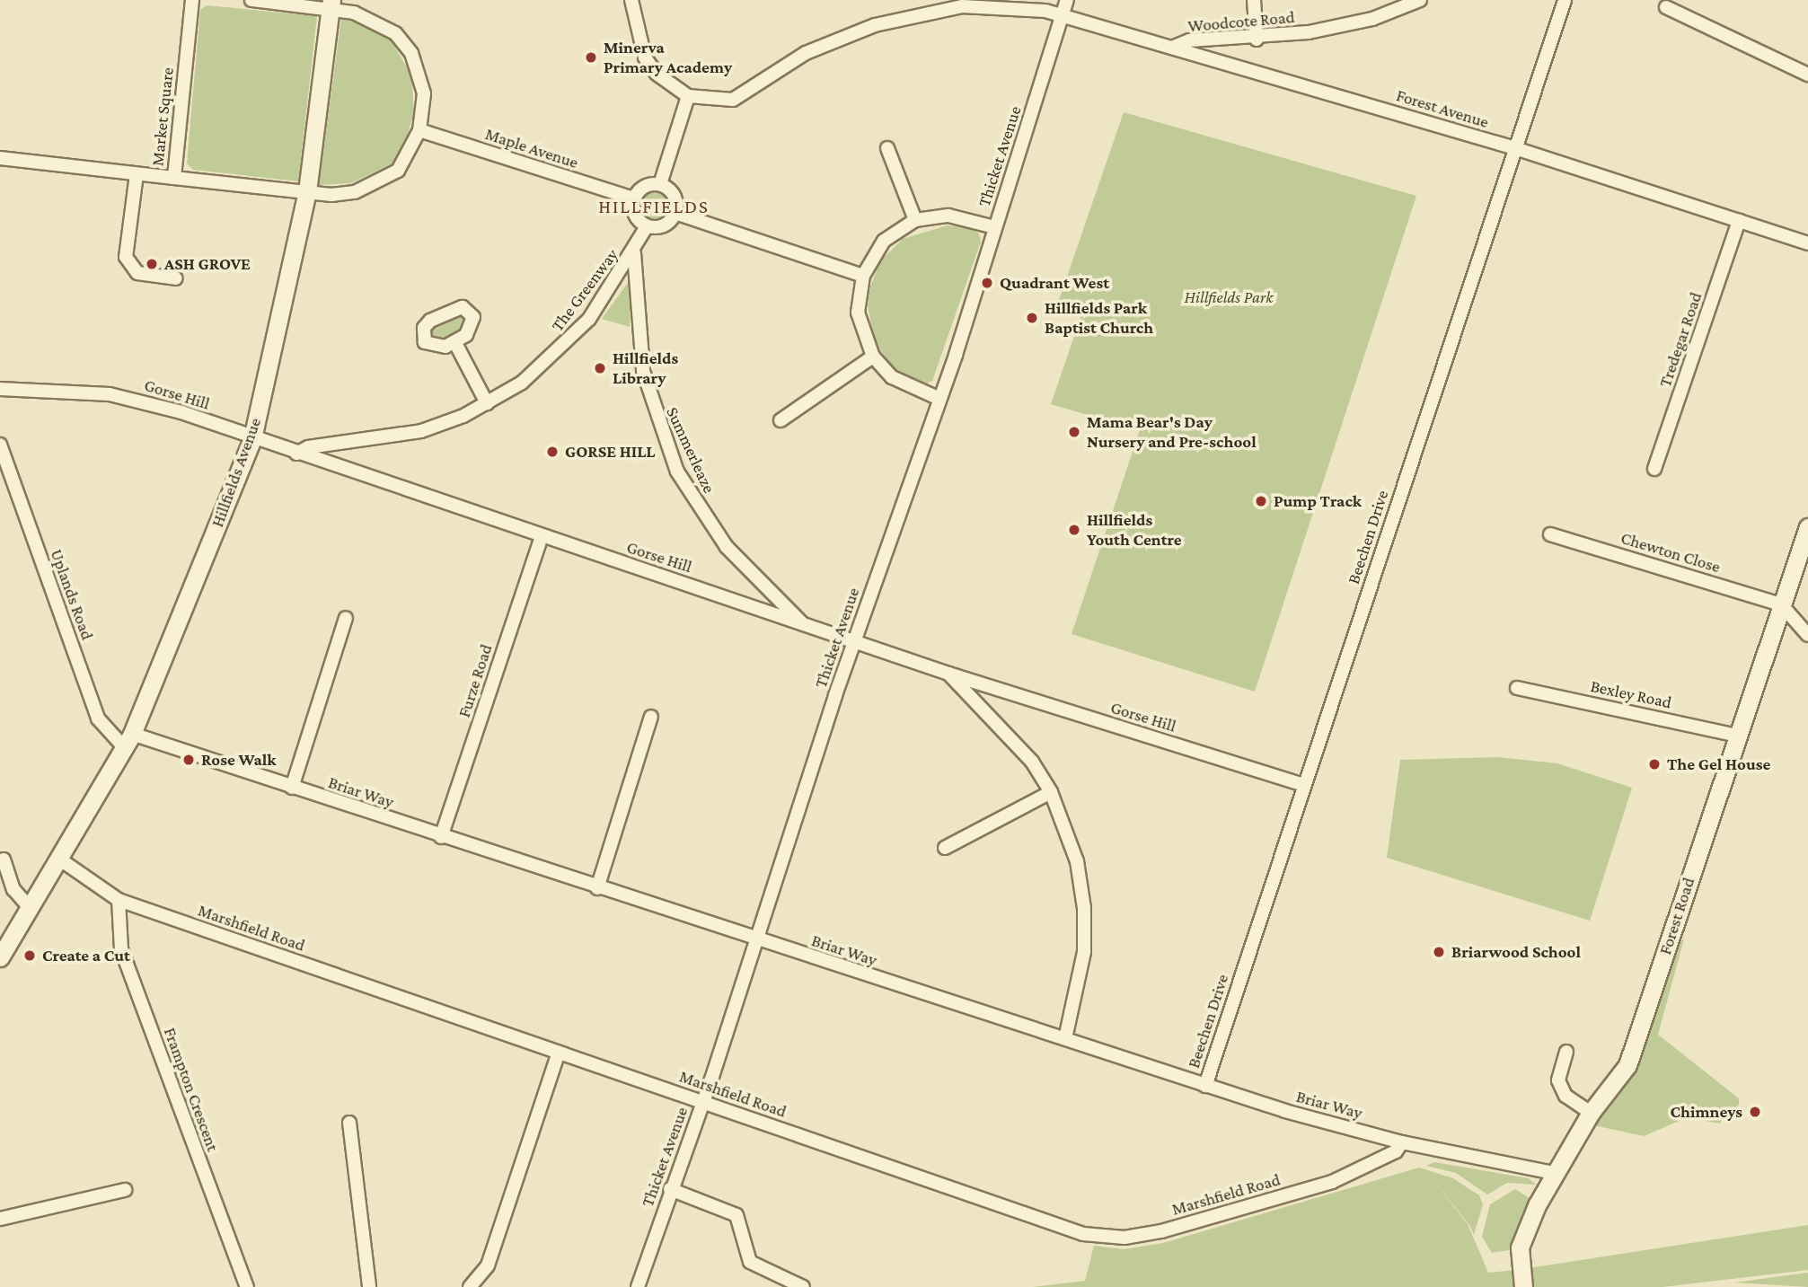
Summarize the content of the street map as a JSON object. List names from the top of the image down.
{
  "streets": {
    "street": [
      "Woodcote Road",
      "Forest Avenue",
      "Market Square",
      "Maple Avenue",
      "Thicket Avenue",
      "The Greenway",
      "Tredegar Road",
      "Gorse Hill",
      "Summerleaze",
      "Hillfields Avenue",
      "Beechen Drive",
      "Chewton Close",
      "Uplands Road",
      "Furze Road",
      "Bexley Road",
      "Briar Way",
      "Forest Road",
      "Marshfield Road",
      "Frampton Crescent"
    ]
  },
  "crossings": [
    ["Woodcote Road", "Forest Avenue"],
    ["Forest Avenue", "Thicket Avenue"],
    ["Forest Avenue", "Tredegar Road"],
    ["Forest Avenue", "Beechen Drive"],
    ["Market Square", "Maple Avenue"],
    ["Market Square", "Hillfields Avenue"],
    ["Maple Avenue", "The Greenway"],
    ["Thicket Avenue", "Gorse Hill"],
    ["Thicket Avenue", "Briar Way"],
    ["Thicket Avenue", "Marshfield Road"],
    ["The Greenway", "Gorse Hill"],
    ["The Greenway", "Summerleaze"],
    ["Gorse Hill", "Summerleaze"],
    ["Gorse Hill", "Hillfields Avenue"],
    ["Gorse Hill", "Beechen Drive"],
    ["Gorse Hill", "Furze Road"],
    ["Hillfields Avenue", "Uplands Road"],
    ["Hillfields Avenue", "Briar Way"],
    ["Hillfields Avenue", "Marshfield Road"],
    ["Beechen Drive", "Briar Way"],
    ["Chewton Close", "Forest Road"],
    ["Uplands Road", "Briar Way"],
    ["Furze Road", "Briar Way"],
    ["Bexley Road", "Forest Road"],
    ["Briar Way", "Forest Road"],
    ["Briar Way", "Marshfield Road"],
    ["Marshfield Road", "Frampton Crescent"]
  ],
  "districts": ["HILLFIELDS"],
  "parks": ["Hillfields Park"],
  "places": [
    "Minerva Primary Academy",
    "ASH GROVE",
    "Quadrant West",
    "Hillfields Park Baptist Church",
    "Hillfields Library",
    "Mama Bear's Day Nursery and Pre-school",
    "GORSE HILL",
    "Pump Track",
    "Hillfields Youth Centre",
    "Rose Walk",
    "The Gel House",
    "Briarwood School",
    "Create a Cut",
    "Chimneys"
  ]
}
